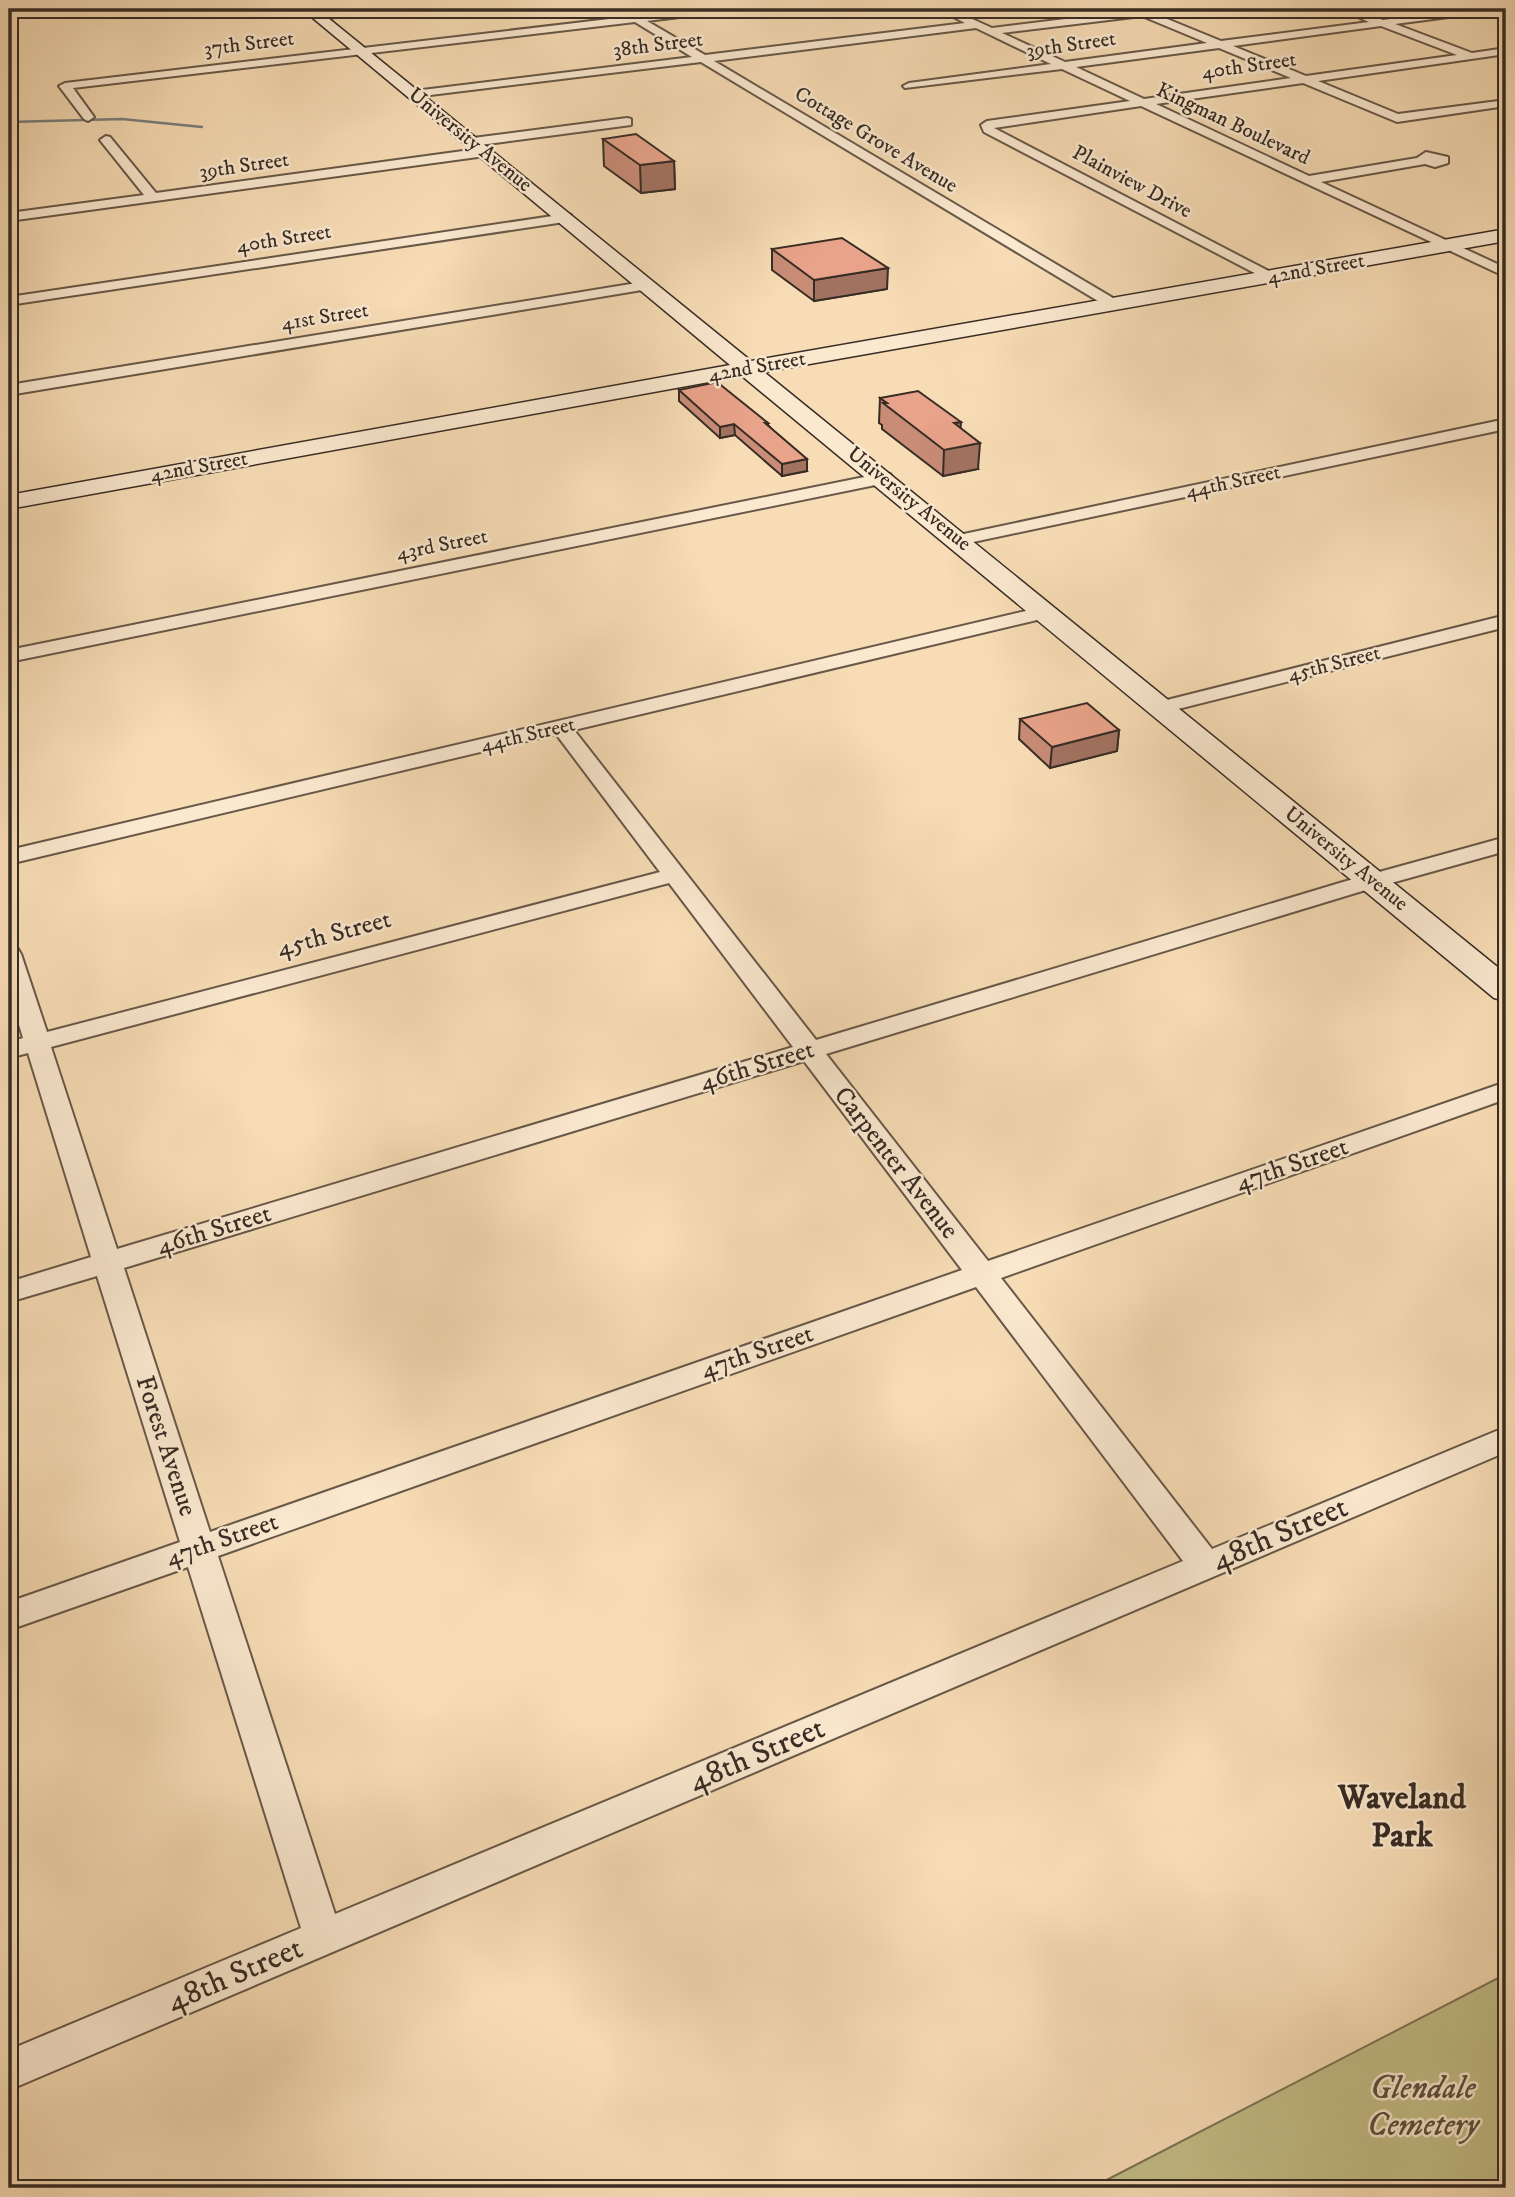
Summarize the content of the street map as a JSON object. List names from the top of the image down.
{
  "streets": {
    "main road": ["University Avenue", "42nd Street"],
    "street": [
      "37th Street",
      "38th Street",
      "39th Street",
      "40th Street",
      "Kingman Boulevard",
      "Cottage Grove Avenue",
      "Plainview Drive",
      "41st Street",
      "44th Street",
      "43rd Street",
      "45th Street",
      "46th Street",
      "Carpenter Avenue",
      "47th Street",
      "Forest Avenue",
      "48th Street"
    ]
  },
  "crossings": [
    ["37th Street", "University Avenue"],
    ["37th Street", "Cottage Grove Avenue"],
    ["38th Street", "Kingman Boulevard"],
    ["38th Street", "University Avenue"],
    ["38th Street", "Cottage Grove Avenue"],
    ["39th Street", "Kingman Boulevard"],
    ["39th Street", "University Avenue"],
    ["40th Street", "Kingman Boulevard"],
    ["40th Street", "University Avenue"],
    ["40th Street", "Plainview Drive"],
    ["Kingman Boulevard", "42nd Street"],
    ["University Avenue", "42nd Street"],
    ["University Avenue", "41st Street"],
    ["University Avenue", "44th Street"],
    ["University Avenue", "43rd Street"],
    ["University Avenue", "45th Street"],
    ["University Avenue", "46th Street"],
    ["Cottage Grove Avenue", "42nd Street"],
    ["Plainview Drive", "42nd Street"],
    ["44th Street", "Carpenter Avenue"],
    ["45th Street", "Carpenter Avenue"],
    ["45th Street", "Forest Avenue"],
    ["46th Street", "Carpenter Avenue"],
    ["46th Street", "Forest Avenue"],
    ["Carpenter Avenue", "47th Street"],
    ["Carpenter Avenue", "48th Street"],
    ["47th Street", "Forest Avenue"],
    ["Forest Avenue", "48th Street"]
  ],
  "districts": ["Waveland Park"],
  "parks": ["Glendale Cemetery"]
}
